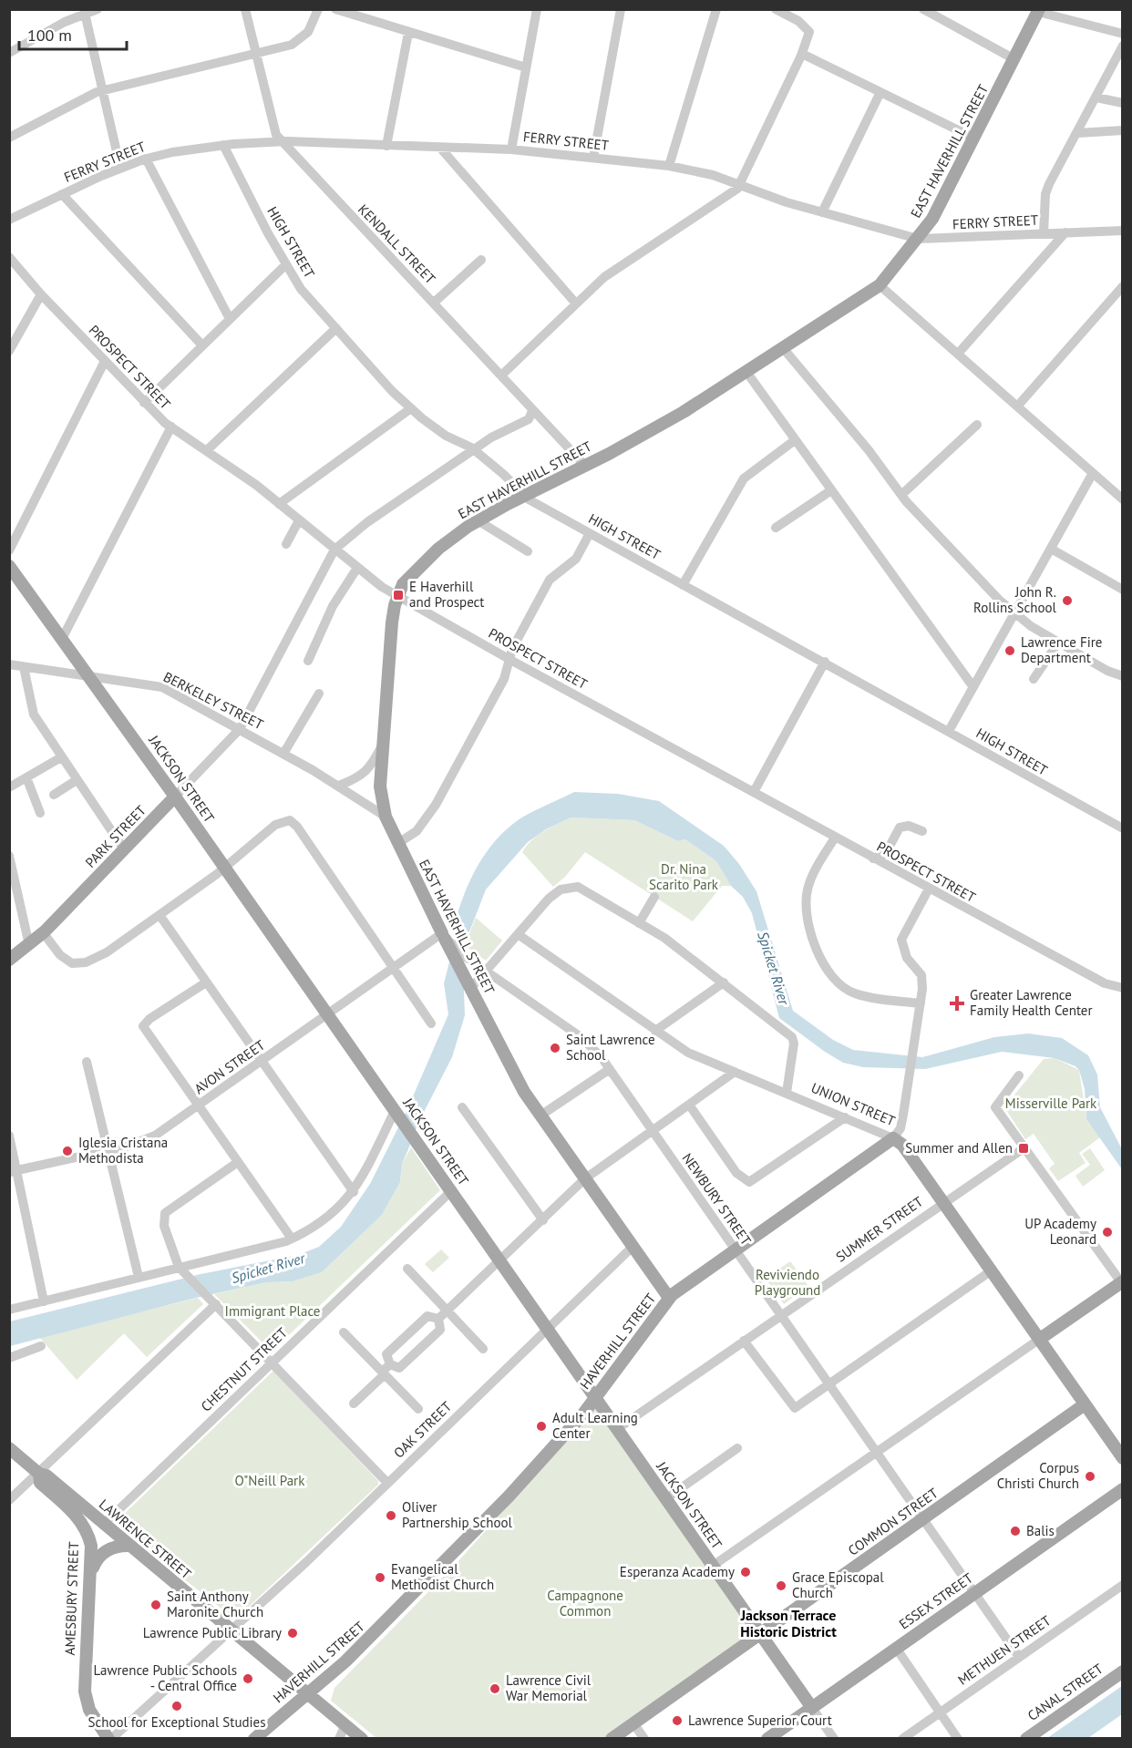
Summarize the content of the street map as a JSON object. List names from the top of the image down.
{
  "streets": {
    "main road": [
      "EAST HAVERHILL STREET",
      "JACKSON STREET",
      "PARK STREET",
      "UNION STREET",
      "HAVERHILL STREET",
      "COMMON STREET",
      "LAWRENCE STREET",
      "AMESBURY STREET",
      "ESSEX STREET",
      "CANAL STREET"
    ],
    "street": [
      "FERRY STREET",
      "HIGH STREET",
      "KENDALL STREET",
      "PROSPECT STREET",
      "BERKELEY STREET",
      "AVON STREET",
      "NEWBURY STREET",
      "SUMMER STREET",
      "CHESTNUT STREET",
      "OAK STREET",
      "METHUEN STREET"
    ]
  },
  "crossings": [
    ["FERRY STREET", "EAST HAVERHILL STREET"],
    ["FERRY STREET", "HIGH STREET"],
    ["FERRY STREET", "KENDALL STREET"],
    ["EAST HAVERHILL STREET", "HIGH STREET"],
    ["EAST HAVERHILL STREET", "KENDALL STREET"],
    ["EAST HAVERHILL STREET", "PROSPECT STREET"],
    ["EAST HAVERHILL STREET", "BERKELEY STREET"],
    ["EAST HAVERHILL STREET", "AVON STREET"],
    ["EAST HAVERHILL STREET", "NEWBURY STREET"],
    ["EAST HAVERHILL STREET", "HAVERHILL STREET"],
    ["EAST HAVERHILL STREET", "OAK STREET"],
    ["PROSPECT STREET", "PARK STREET"],
    ["BERKELEY STREET", "JACKSON STREET"],
    ["BERKELEY STREET", "PARK STREET"],
    ["JACKSON STREET", "PARK STREET"],
    ["JACKSON STREET", "AVON STREET"],
    ["JACKSON STREET", "SUMMER STREET"],
    ["JACKSON STREET", "HAVERHILL STREET"],
    ["JACKSON STREET", "CHESTNUT STREET"],
    ["JACKSON STREET", "OAK STREET"],
    ["JACKSON STREET", "COMMON STREET"],
    ["JACKSON STREET", "ESSEX STREET"],
    ["AVON STREET", "NEWBURY STREET"],
    ["UNION STREET", "SUMMER STREET"],
    ["UNION STREET", "HAVERHILL STREET"],
    ["UNION STREET", "COMMON STREET"],
    ["NEWBURY STREET", "SUMMER STREET"],
    ["NEWBURY STREET", "HAVERHILL STREET"],
    ["NEWBURY STREET", "COMMON STREET"],
    ["NEWBURY STREET", "ESSEX STREET"],
    ["NEWBURY STREET", "METHUEN STREET"],
    ["HAVERHILL STREET", "LAWRENCE STREET"],
    ["CHESTNUT STREET", "LAWRENCE STREET"],
    ["OAK STREET", "LAWRENCE STREET"],
    ["OAK STREET", "AMESBURY STREET"],
    ["LAWRENCE STREET", "AMESBURY STREET"]
  ],
  "districts": ["Jackson Terrace Historic District"],
  "water": ["Spicket River"],
  "parks": [
    "Dr. Nina Scarito Park",
    "Misserville Park",
    "Reviviendo Playground",
    "Immigrant Place",
    "O\"Neill Park",
    "Campagnone Common"
  ],
  "places": {
    "transit": ["E Haverhill and Prospect", "Summer and Allen"],
    "other": [
      "John R. Rollins School",
      "Lawrence Fire Department",
      "Saint Lawrence School",
      "Iglesia Cristana Methodista",
      "UP Academy Leonard",
      "Adult Learning Center",
      "Corpus Christi Church",
      "Oliver Partnership School",
      "Balis",
      "Esperanza Academy",
      "Evangelical Methodist Church",
      "Grace Episcopal Church",
      "Saint Anthony Maronite Church",
      "Lawrence Public Library",
      "Lawrence Public Schools - Central Office",
      "Lawrence Civil War Memorial",
      "School for Exceptional Studies",
      "Lawrence Superior Court"
    ],
    "health": ["Greater Lawrence Family Health Center"]
  },
  "scale_bar": "100 m"
}
